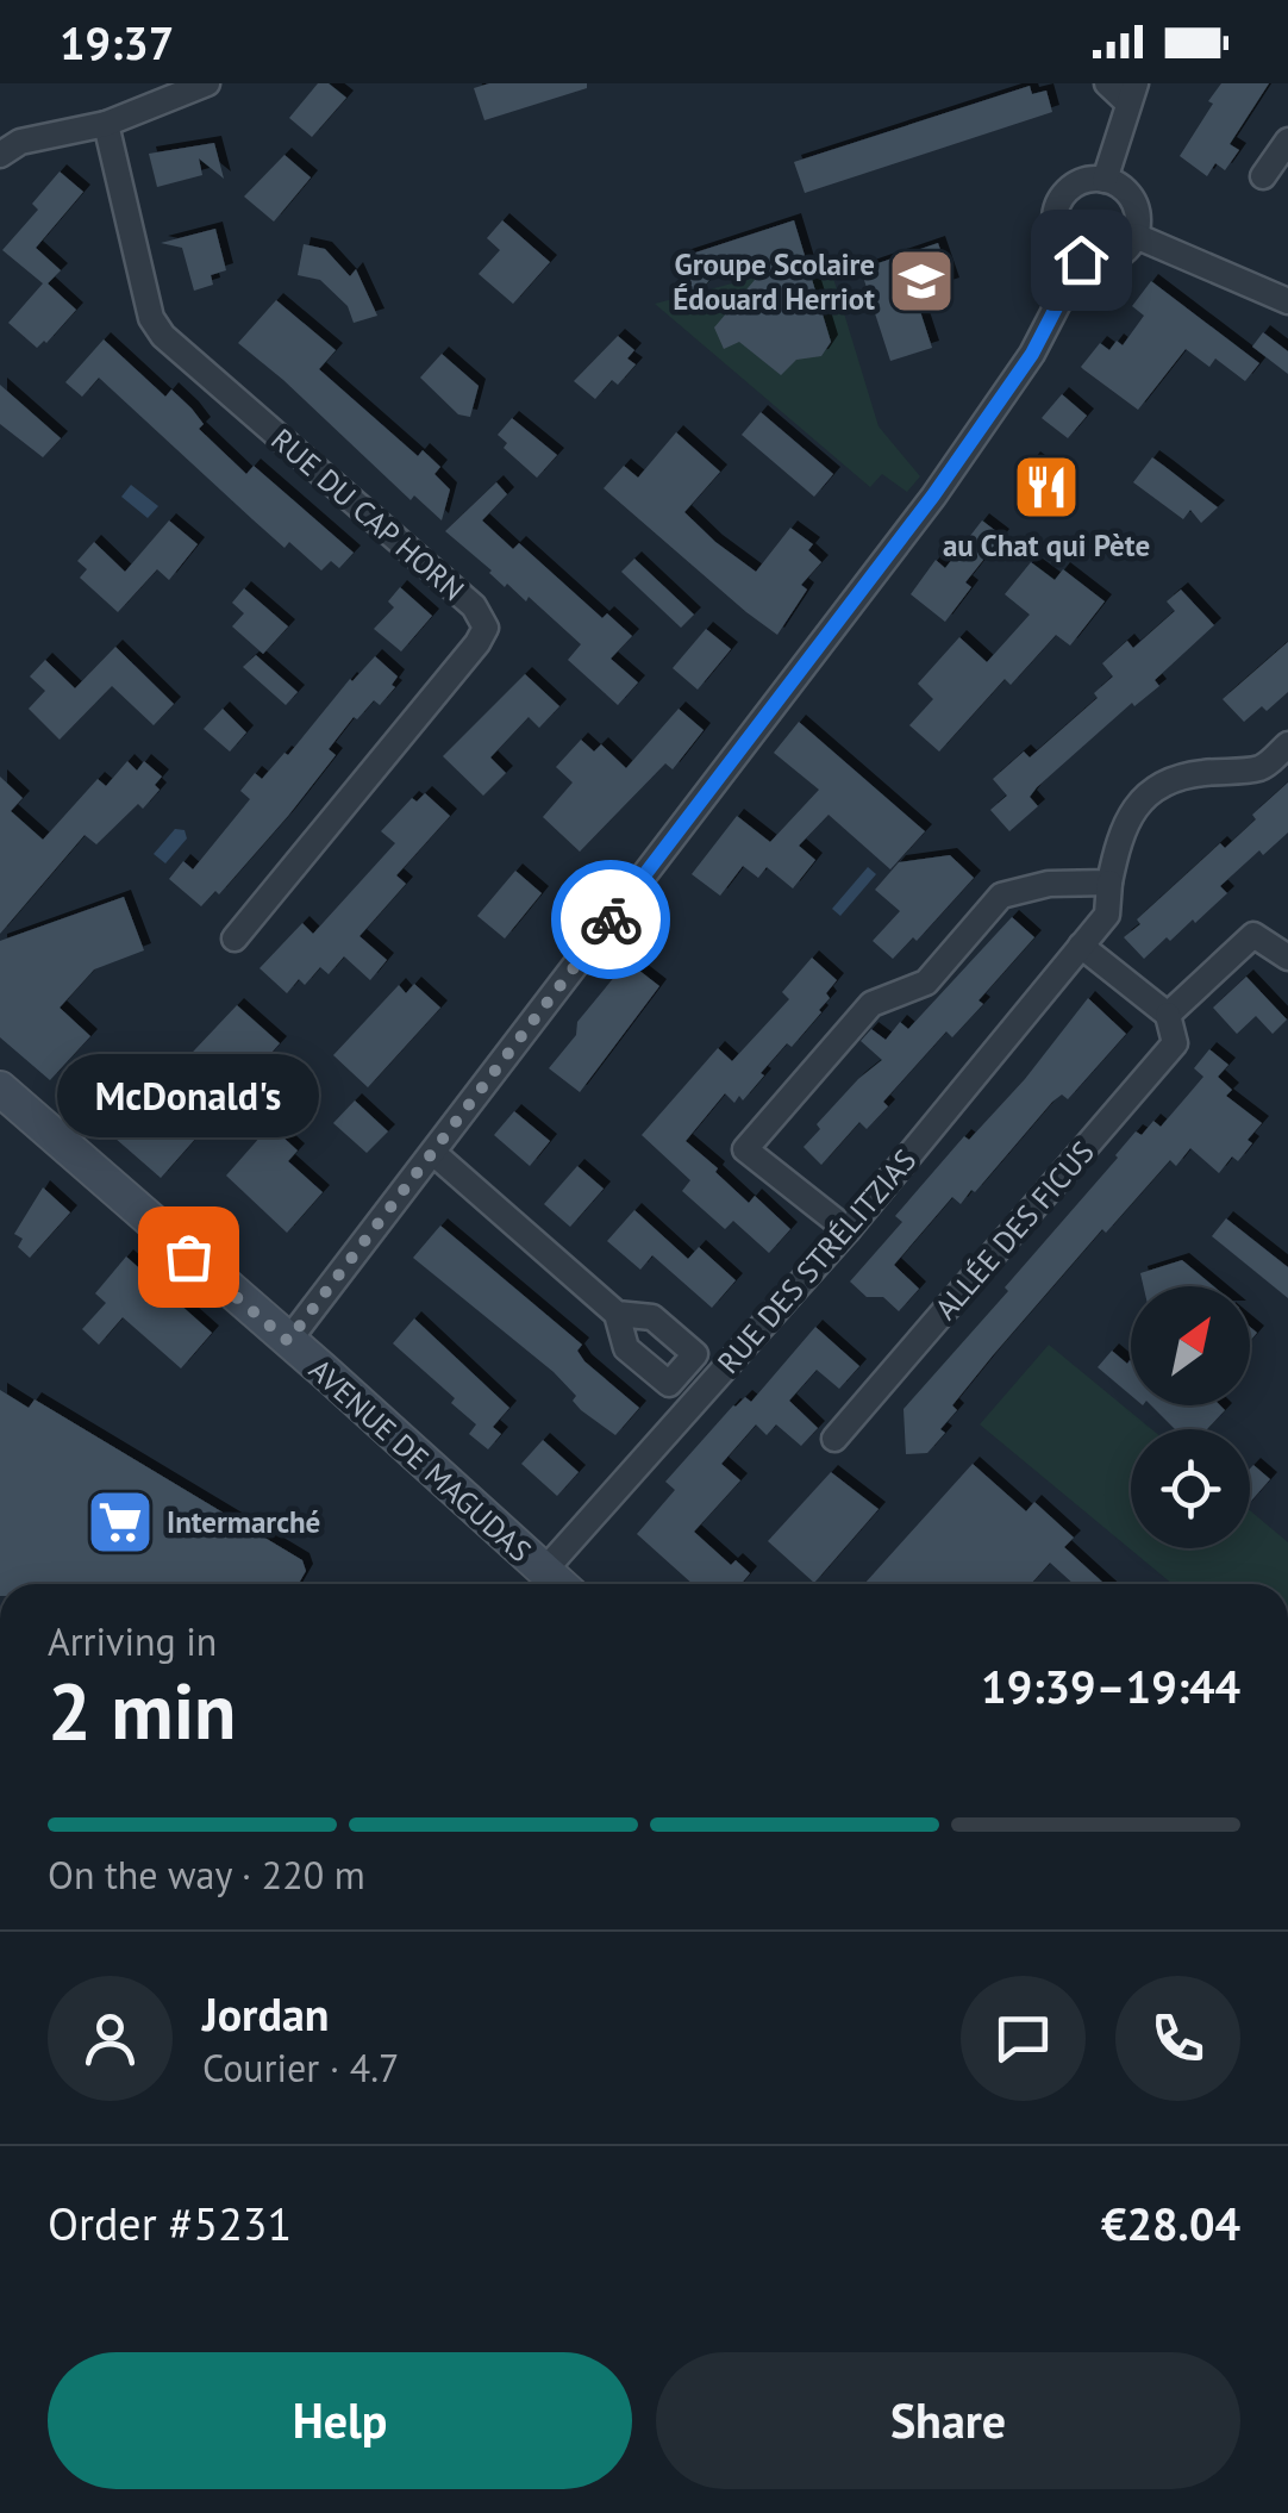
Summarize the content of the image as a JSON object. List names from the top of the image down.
{
  "streets": {
    "main road": ["AVENUE DE MAGUDAS"],
    "street": ["RUE DU CAP HORN", "ALLÉE DES FICUS", "RUE DES STRÉLITZIAS"]
  },
  "crossings": [
    ["RUE DES STRÉLITZIAS", "AVENUE DE MAGUDAS"]
  ],
  "places": {
    "school or university": ["Groupe Scolaire Édouard Herriot"],
    "restaurant": ["au Chat qui Pète"],
    "other": ["McDonald's"],
    "supermarket": ["Intermarché"]
  },
  "north": "top right",
  "page": {
    "status": "19:37",
    "bubble": "McDonald's",
    "heading": ["2 min", "Arriving in", "19:39–19:44"],
    "panel": [
      "Jordan",
      "Courier · 4.7",
      "Order #5231",
      "€28.04"
    ],
    "bar": "On the way · 220 m",
    "buttons": ["Help", "Share"]
  }
}
